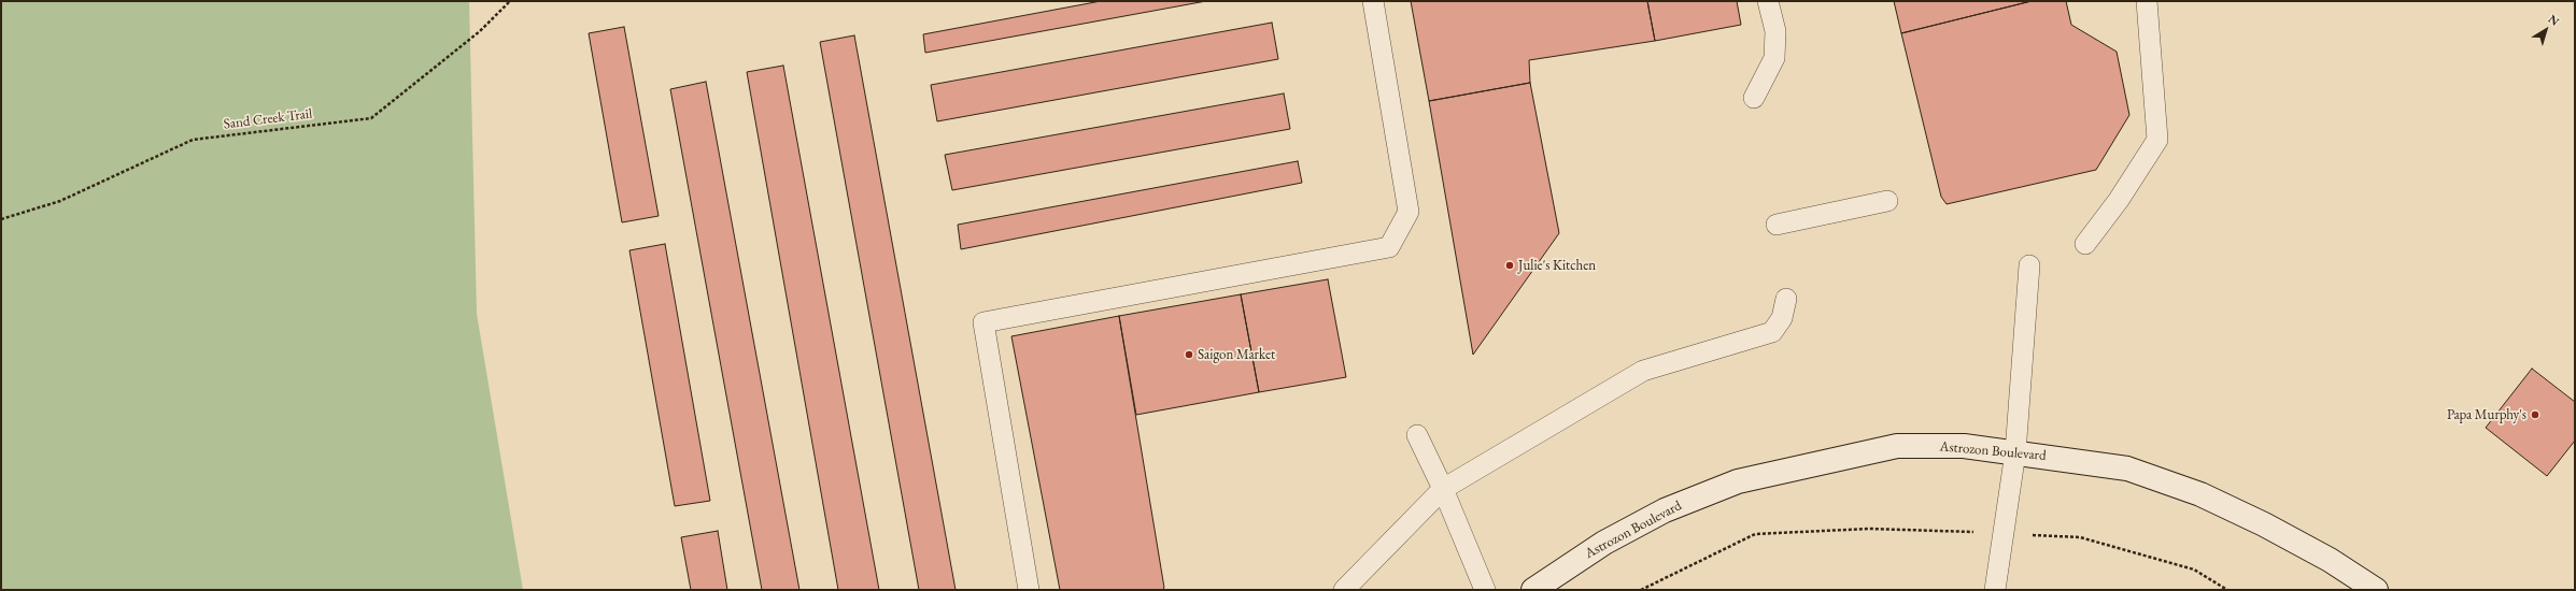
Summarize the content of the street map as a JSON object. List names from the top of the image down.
{
  "streets": {
    "main road": ["Astrozon Boulevard"],
    "path": ["Sand Creek Trail"]
  },
  "places": ["Julie's Kitchen", "Saigon Market", "Papa Murphy's"],
  "north": "top right"
}
